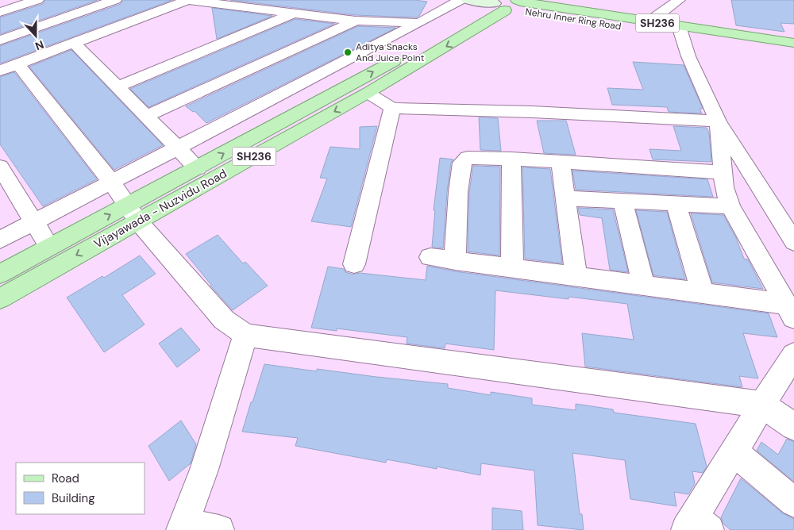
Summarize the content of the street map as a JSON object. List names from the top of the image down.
{
  "streets": {
    "main road": ["Nehru Inner Ring Road", "SH236", "Vijayawada - Nuzvidu Road"]
  },
  "crossings": [
    ["Nehru Inner Ring Road", "SH236"],
    ["Nehru Inner Ring Road", "Vijayawada - Nuzvidu Road"],
    ["SH236", "Vijayawada - Nuzvidu Road"]
  ],
  "places": ["Aditya Snacks And Juice Point"],
  "legend": ["Road", "Building"],
  "north": "bottom"
}
